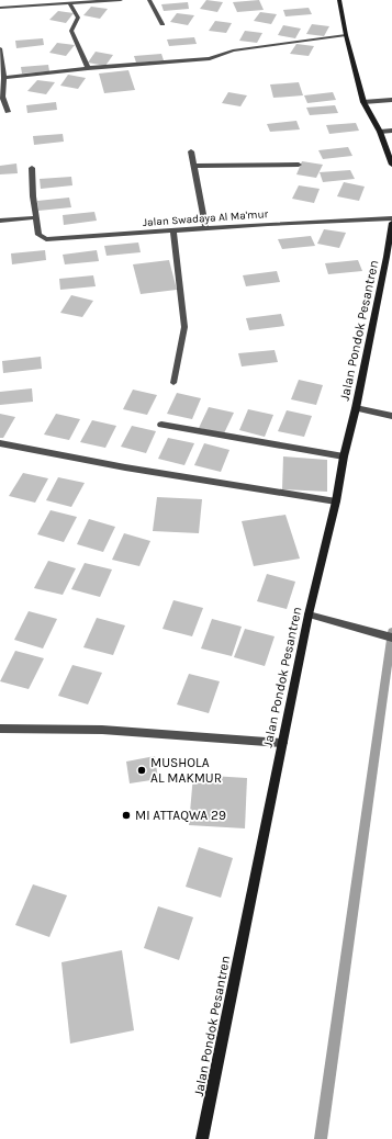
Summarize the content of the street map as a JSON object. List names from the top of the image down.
{
  "streets": {
    "street": ["Jalan Swadaya Al Ma'mur", "Jalan Pondok Pesantren"]
  },
  "places": ["MUSHOLA AL MAKMUR", "MI ATTAQWA 29"]
}
